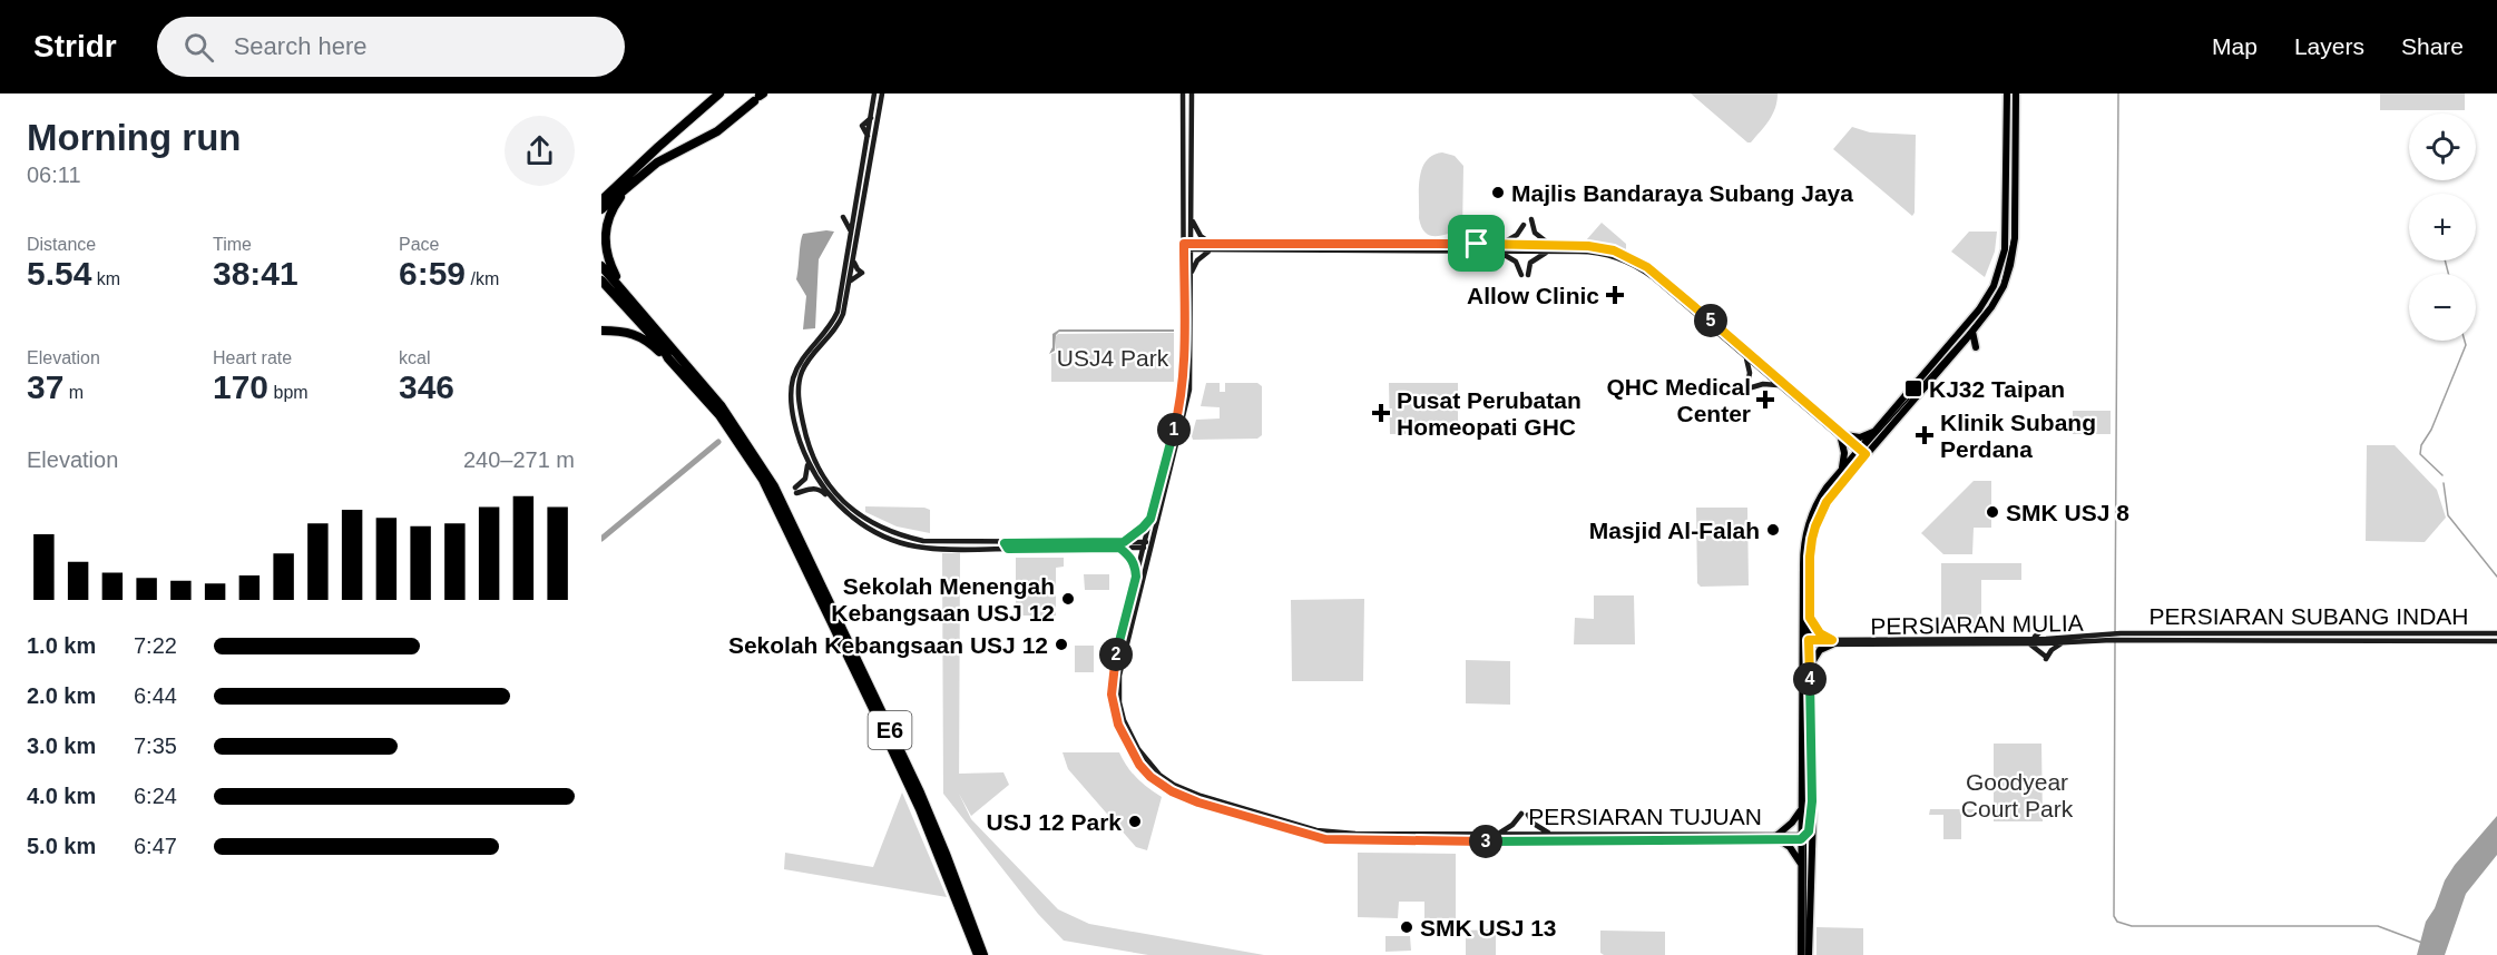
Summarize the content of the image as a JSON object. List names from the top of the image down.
{
  "streets": {
    "highway": ["E6"],
    "main road": ["PERSIARAN SUBANG INDAH", "PERSIARAN MULIA", "PERSIARAN TUJUAN"]
  },
  "parks": ["USJ4 Park", "Goodyear Court Park"],
  "places": {
    "other": [
      "Majlis Bandaraya Subang Jaya",
      "SMK USJ 8",
      "Masjid Al-Falah",
      "Sekolah Menengah Kebangsaan USJ 12",
      "Sekolah Kebangsaan USJ 12",
      "USJ 12 Park",
      "SMK USJ 13"
    ],
    "health": [
      "Allow Clinic",
      "QHC Medical Center",
      "Pusat Perubatan Homeopati GHC",
      "Klinik Subang Perdana"
    ],
    "transit": ["KJ32 Taipan"]
  },
  "page": {
    "header": "Stridr",
    "search": "Search here",
    "nav": ["Map", "Layers", "Share"],
    "heading": ["Morning run", "06:11"],
    "map_buttons": ["+", "−"],
    "stats": [
      ["Distance", "5.54 km"],
      ["Time", "38:41"],
      ["Pace", "6:59 /km"],
      ["Elevation", "37 m"],
      ["Heart rate", "170 bpm"],
      ["kcal", "346"]
    ],
    "pins": [
      "5",
      "1",
      "2",
      "4",
      "3"
    ],
    "chart": ["Elevation", "240–271 m"],
    "list": [
      {
        "name": "1.0 km",
        "note": "7:22"
      },
      {
        "name": "2.0 km",
        "note": "6:44"
      },
      {
        "name": "3.0 km",
        "note": "7:35"
      },
      {
        "name": "4.0 km",
        "note": "6:24"
      },
      {
        "name": "5.0 km",
        "note": "6:47"
      }
    ]
  }
}
